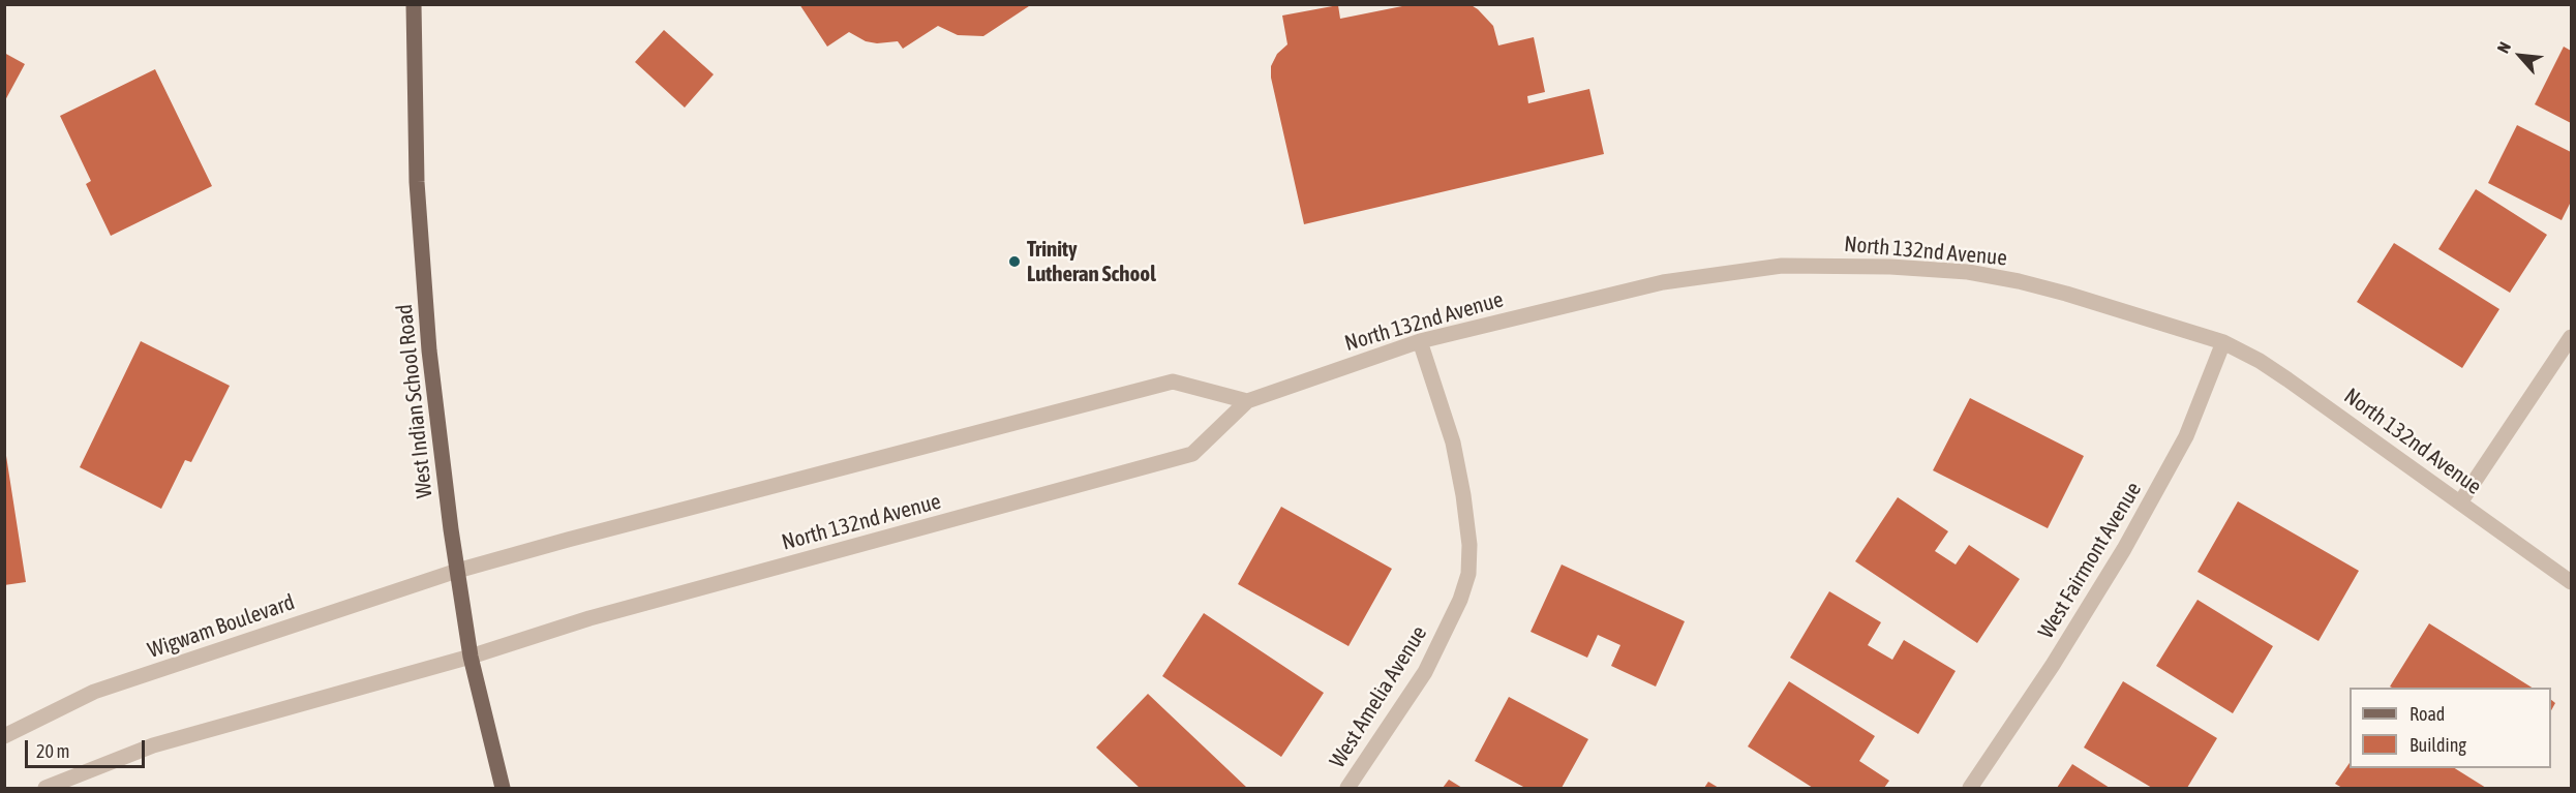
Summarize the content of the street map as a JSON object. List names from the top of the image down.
{
  "streets": {
    "main road": ["West Indian School Road"],
    "street": [
      "North 132nd Avenue",
      "West Fairmont Avenue",
      "Wigwam Boulevard",
      "West Amelia Avenue"
    ]
  },
  "crossings": [
    ["North 132nd Avenue", "West Indian School Road"],
    ["North 132nd Avenue", "West Fairmont Avenue"],
    ["North 132nd Avenue", "West Amelia Avenue"],
    ["West Indian School Road", "Wigwam Boulevard"]
  ],
  "places": ["Trinity Lutheran School"],
  "legend": ["Road", "Building"],
  "scale_bar": "20 m",
  "north": "top left"
}
